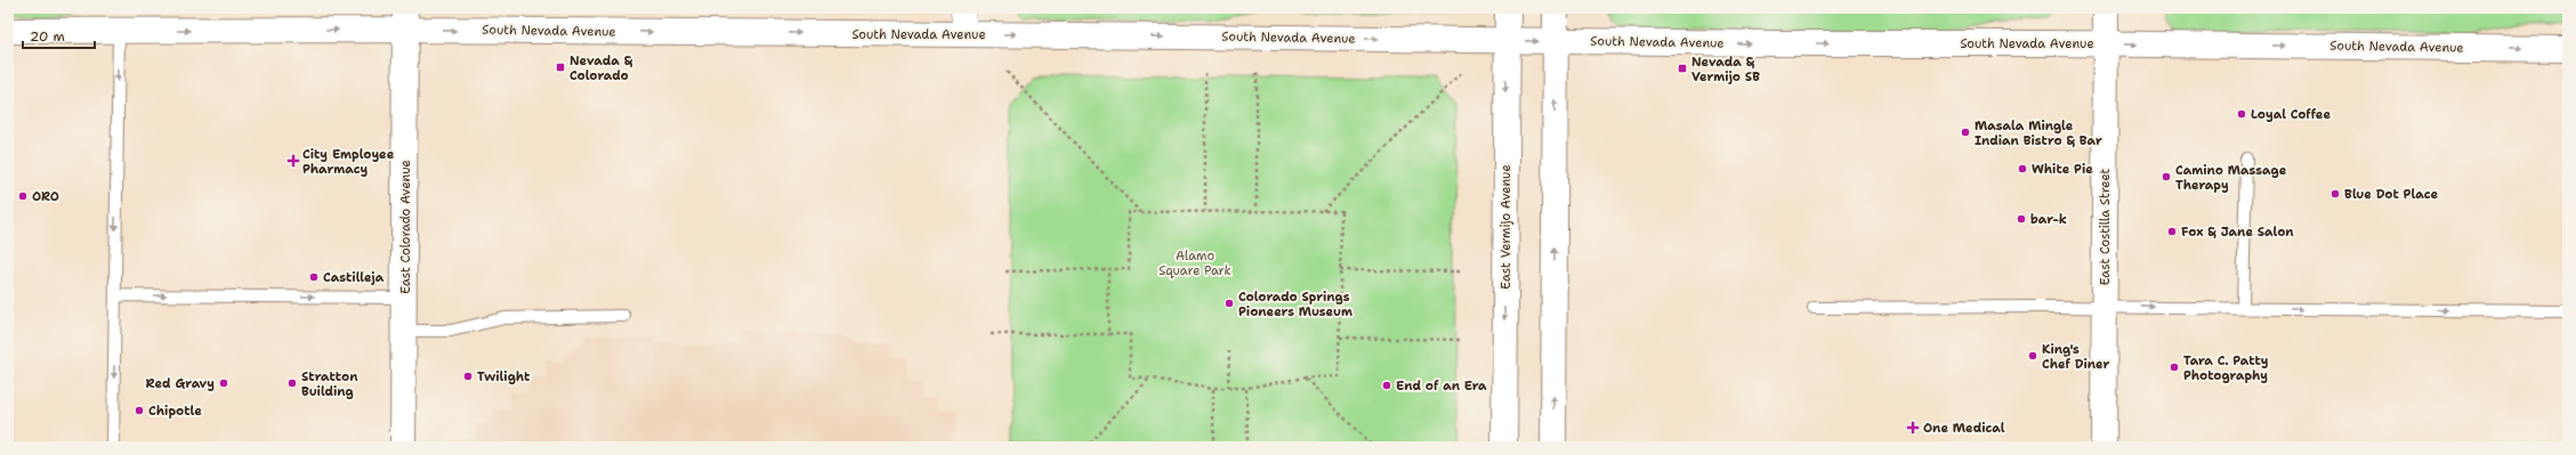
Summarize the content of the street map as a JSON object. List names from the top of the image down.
{
  "streets": {
    "main road": [
      "South Nevada Avenue",
      "East Colorado Avenue",
      "East Vermijo Avenue",
      "East Costilla Street"
    ]
  },
  "crossings": [
    ["South Nevada Avenue", "East Colorado Avenue"],
    ["South Nevada Avenue", "East Vermijo Avenue"],
    ["South Nevada Avenue", "East Costilla Street"]
  ],
  "one_way": ["South Nevada Avenue"],
  "parks": ["Alamo Square Park"],
  "places": {
    "transit": ["Nevada & Colorado", "Nevada & Vermijo SB"],
    "other": [
      "Loyal Coffee",
      "Masala Mingle Indian Bistro & Bar",
      "White Pie",
      "Camino Massage Therapy",
      "Blue Dot Place",
      "ORO",
      "bar-k",
      "Fox & Jane Salon",
      "Castilleja",
      "Colorado Springs Pioneers Museum",
      "King's Chef Diner",
      "Tara C. Patty Photography",
      "Twilight",
      "Red Gravy",
      "Stratton Building",
      "End of an Era",
      "Chipotle"
    ],
    "health": ["City Employee Pharmacy", "One Medical"]
  },
  "scale_bar": "20 m"
}
